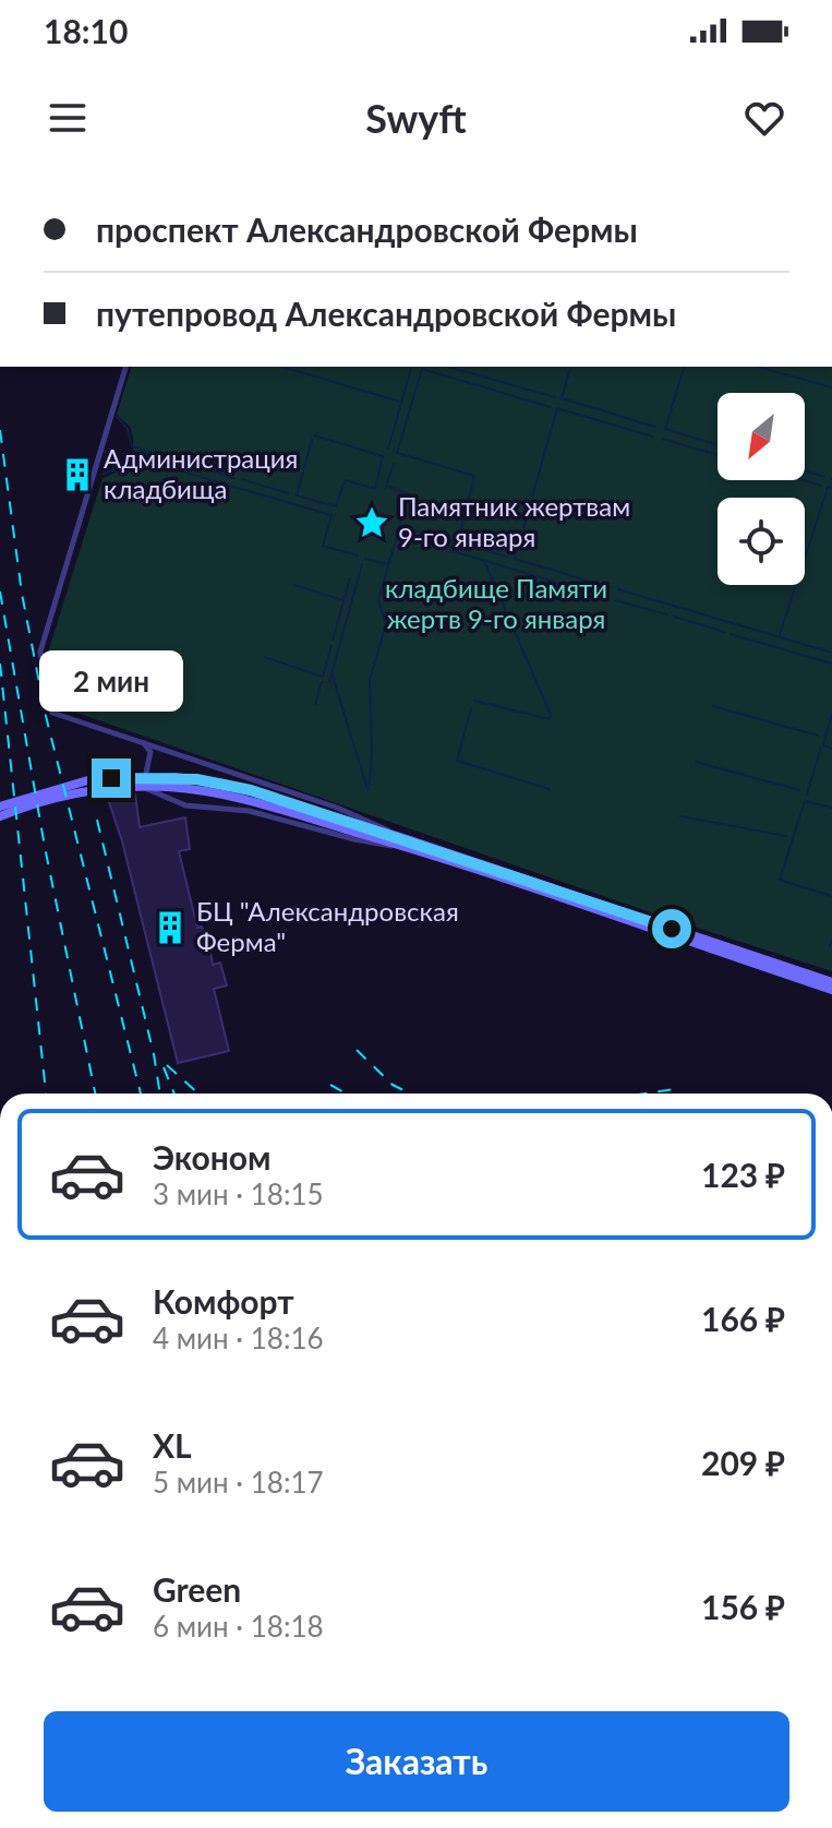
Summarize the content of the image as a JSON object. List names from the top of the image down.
{
  "parks": ["кладбище Памяти жертв 9-го января"],
  "places": {
    "building": ["Администрация кладбища", "БЦ \"Александровская Ферма\""],
    "place": ["Памятник жертвам 9-го января"]
  },
  "north": "bottom left",
  "page": {
    "status": "18:10",
    "header": "Swyft",
    "banner": ["проспект Александровской Фермы", "путепровод Александровской Фермы"],
    "bubble": "2 мин",
    "list": [
      {
        "name": "Эконом",
        "note": "3 мин · 18:15",
        "value": "123 ₽"
      },
      {
        "name": "Комфорт",
        "note": "4 мин · 18:16",
        "value": "166 ₽"
      },
      {
        "name": "XL",
        "note": "5 мин · 18:17",
        "value": "209 ₽"
      },
      {
        "name": "Green",
        "note": "6 мин · 18:18",
        "value": "156 ₽"
      }
    ],
    "buttons": "Заказать"
  }
}
